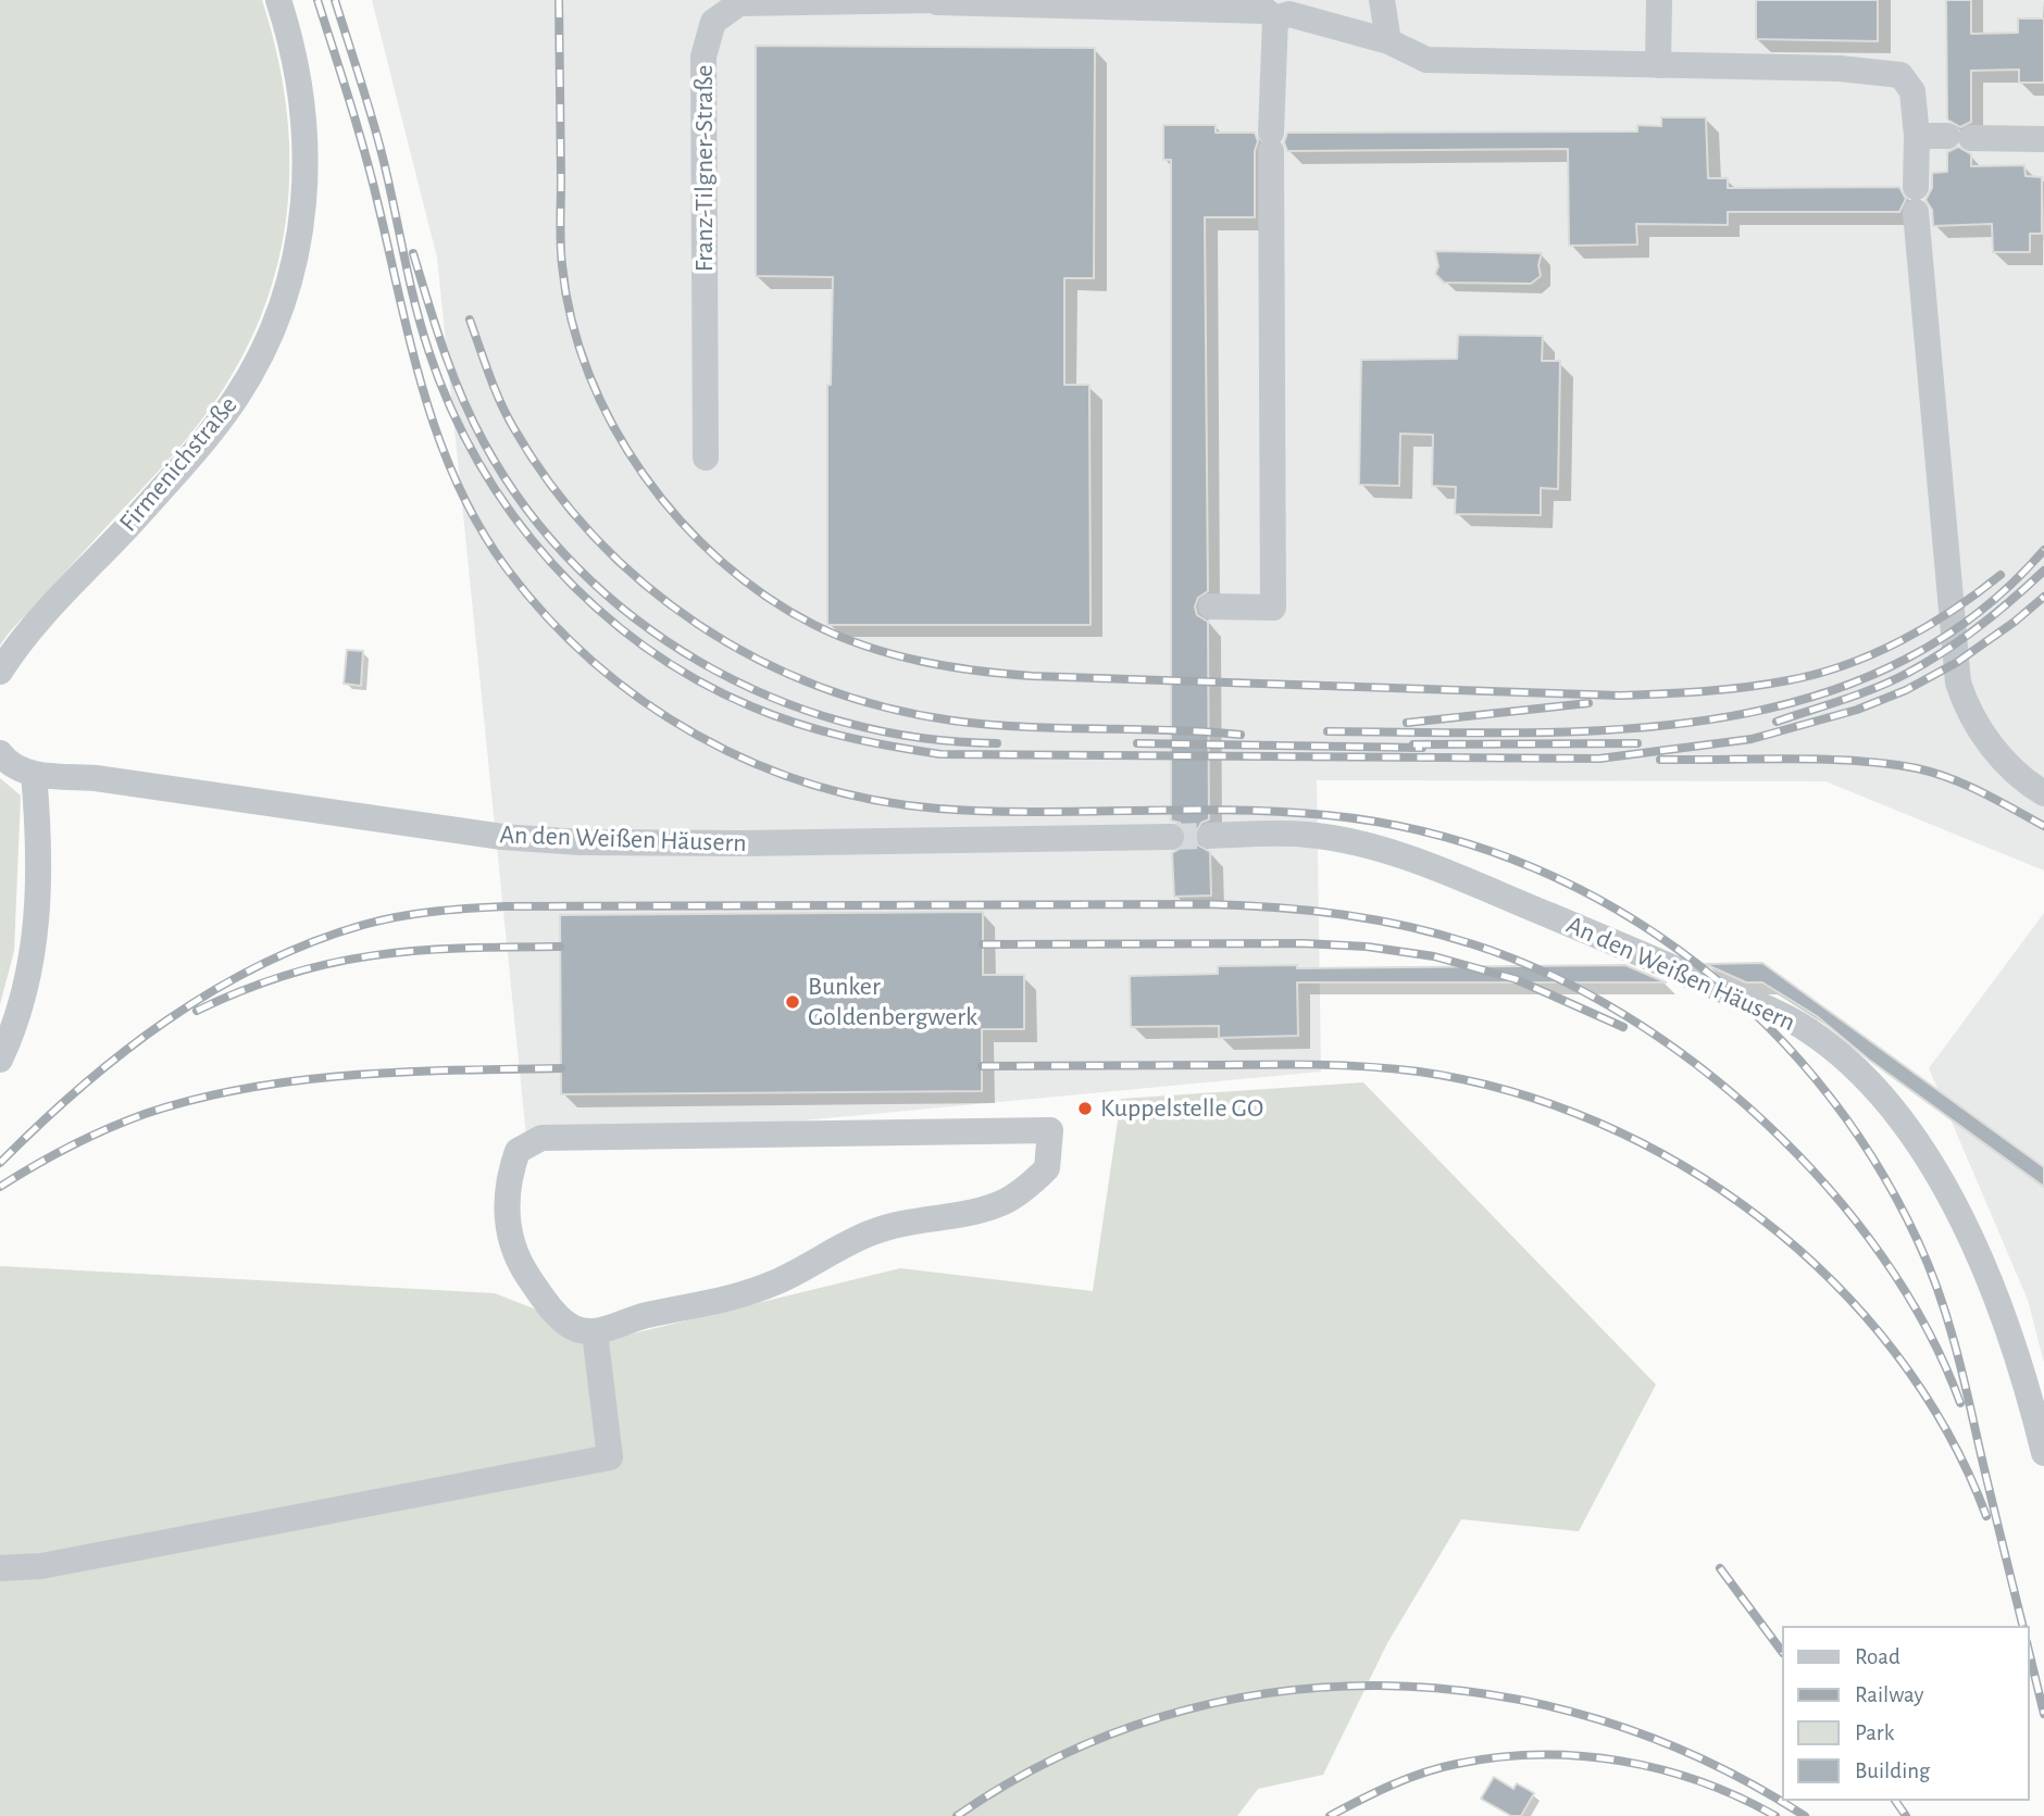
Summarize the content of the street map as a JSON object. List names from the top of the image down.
{
  "streets": {
    "street": ["Franz-Tilgner-Straße", "Firmenichstraße", "An den Weißen Häusern"]
  },
  "places": ["Bunker Goldenbergwerk", "Kuppelstelle GO"],
  "legend": [
    "Road",
    "Railway",
    "Park",
    "Building"
  ]
}
